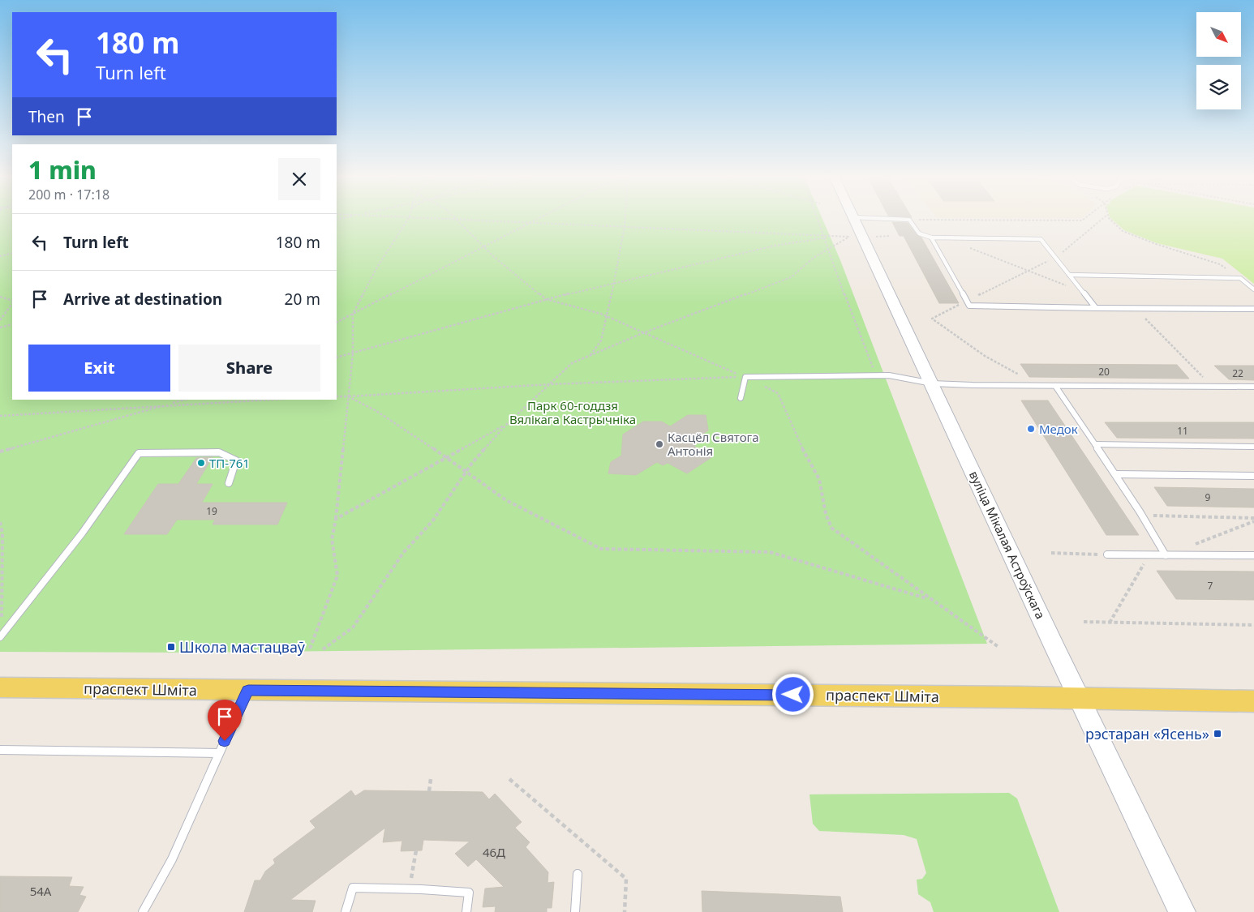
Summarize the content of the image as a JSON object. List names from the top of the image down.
{
  "streets": {
    "main road": ["вуліца Мікалая Астроўскага", "праспект Шміта"]
  },
  "crossings": [
    ["вуліца Мікалая Астроўскага", "праспект Шміта"]
  ],
  "parks": ["Парк 60-годдзя Вялікага Кастрычніка"],
  "places": {
    "other": ["Медок", "Касцёл Святога Антонія", "ТП-761"],
    "transit": ["Школа мастацваў", "рэстаран «Ясень»"]
  },
  "house_numbers": [
    "20",
    "22",
    "11",
    "9",
    "19",
    "7",
    "46Д",
    "54А"
  ],
  "north": "bottom right",
  "page": {
    "turn": ["180 m", "Turn left"],
    "then": "Then",
    "heading": ["1 min", "200 m · 17:18"],
    "list": [
      {
        "name": "Turn left",
        "value": "180 m"
      },
      {
        "name": "Arrive at destination",
        "value": "20 m"
      }
    ],
    "buttons": ["Exit", "Share"]
  }
}
